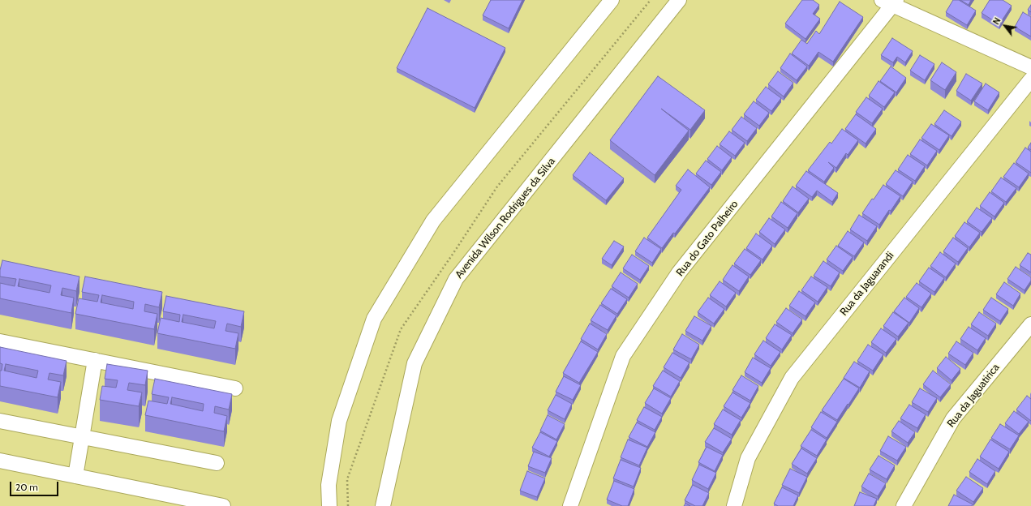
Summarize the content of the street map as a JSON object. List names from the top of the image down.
{
  "streets": {
    "street": [
      "Avenida Wilson Rodrigues da Silva",
      "Rua do Gato Palheiro",
      "Rua da Jaguarandi",
      "Rua da Jaguatirica"
    ]
  },
  "scale_bar": "20 m",
  "north": "top left"
}
